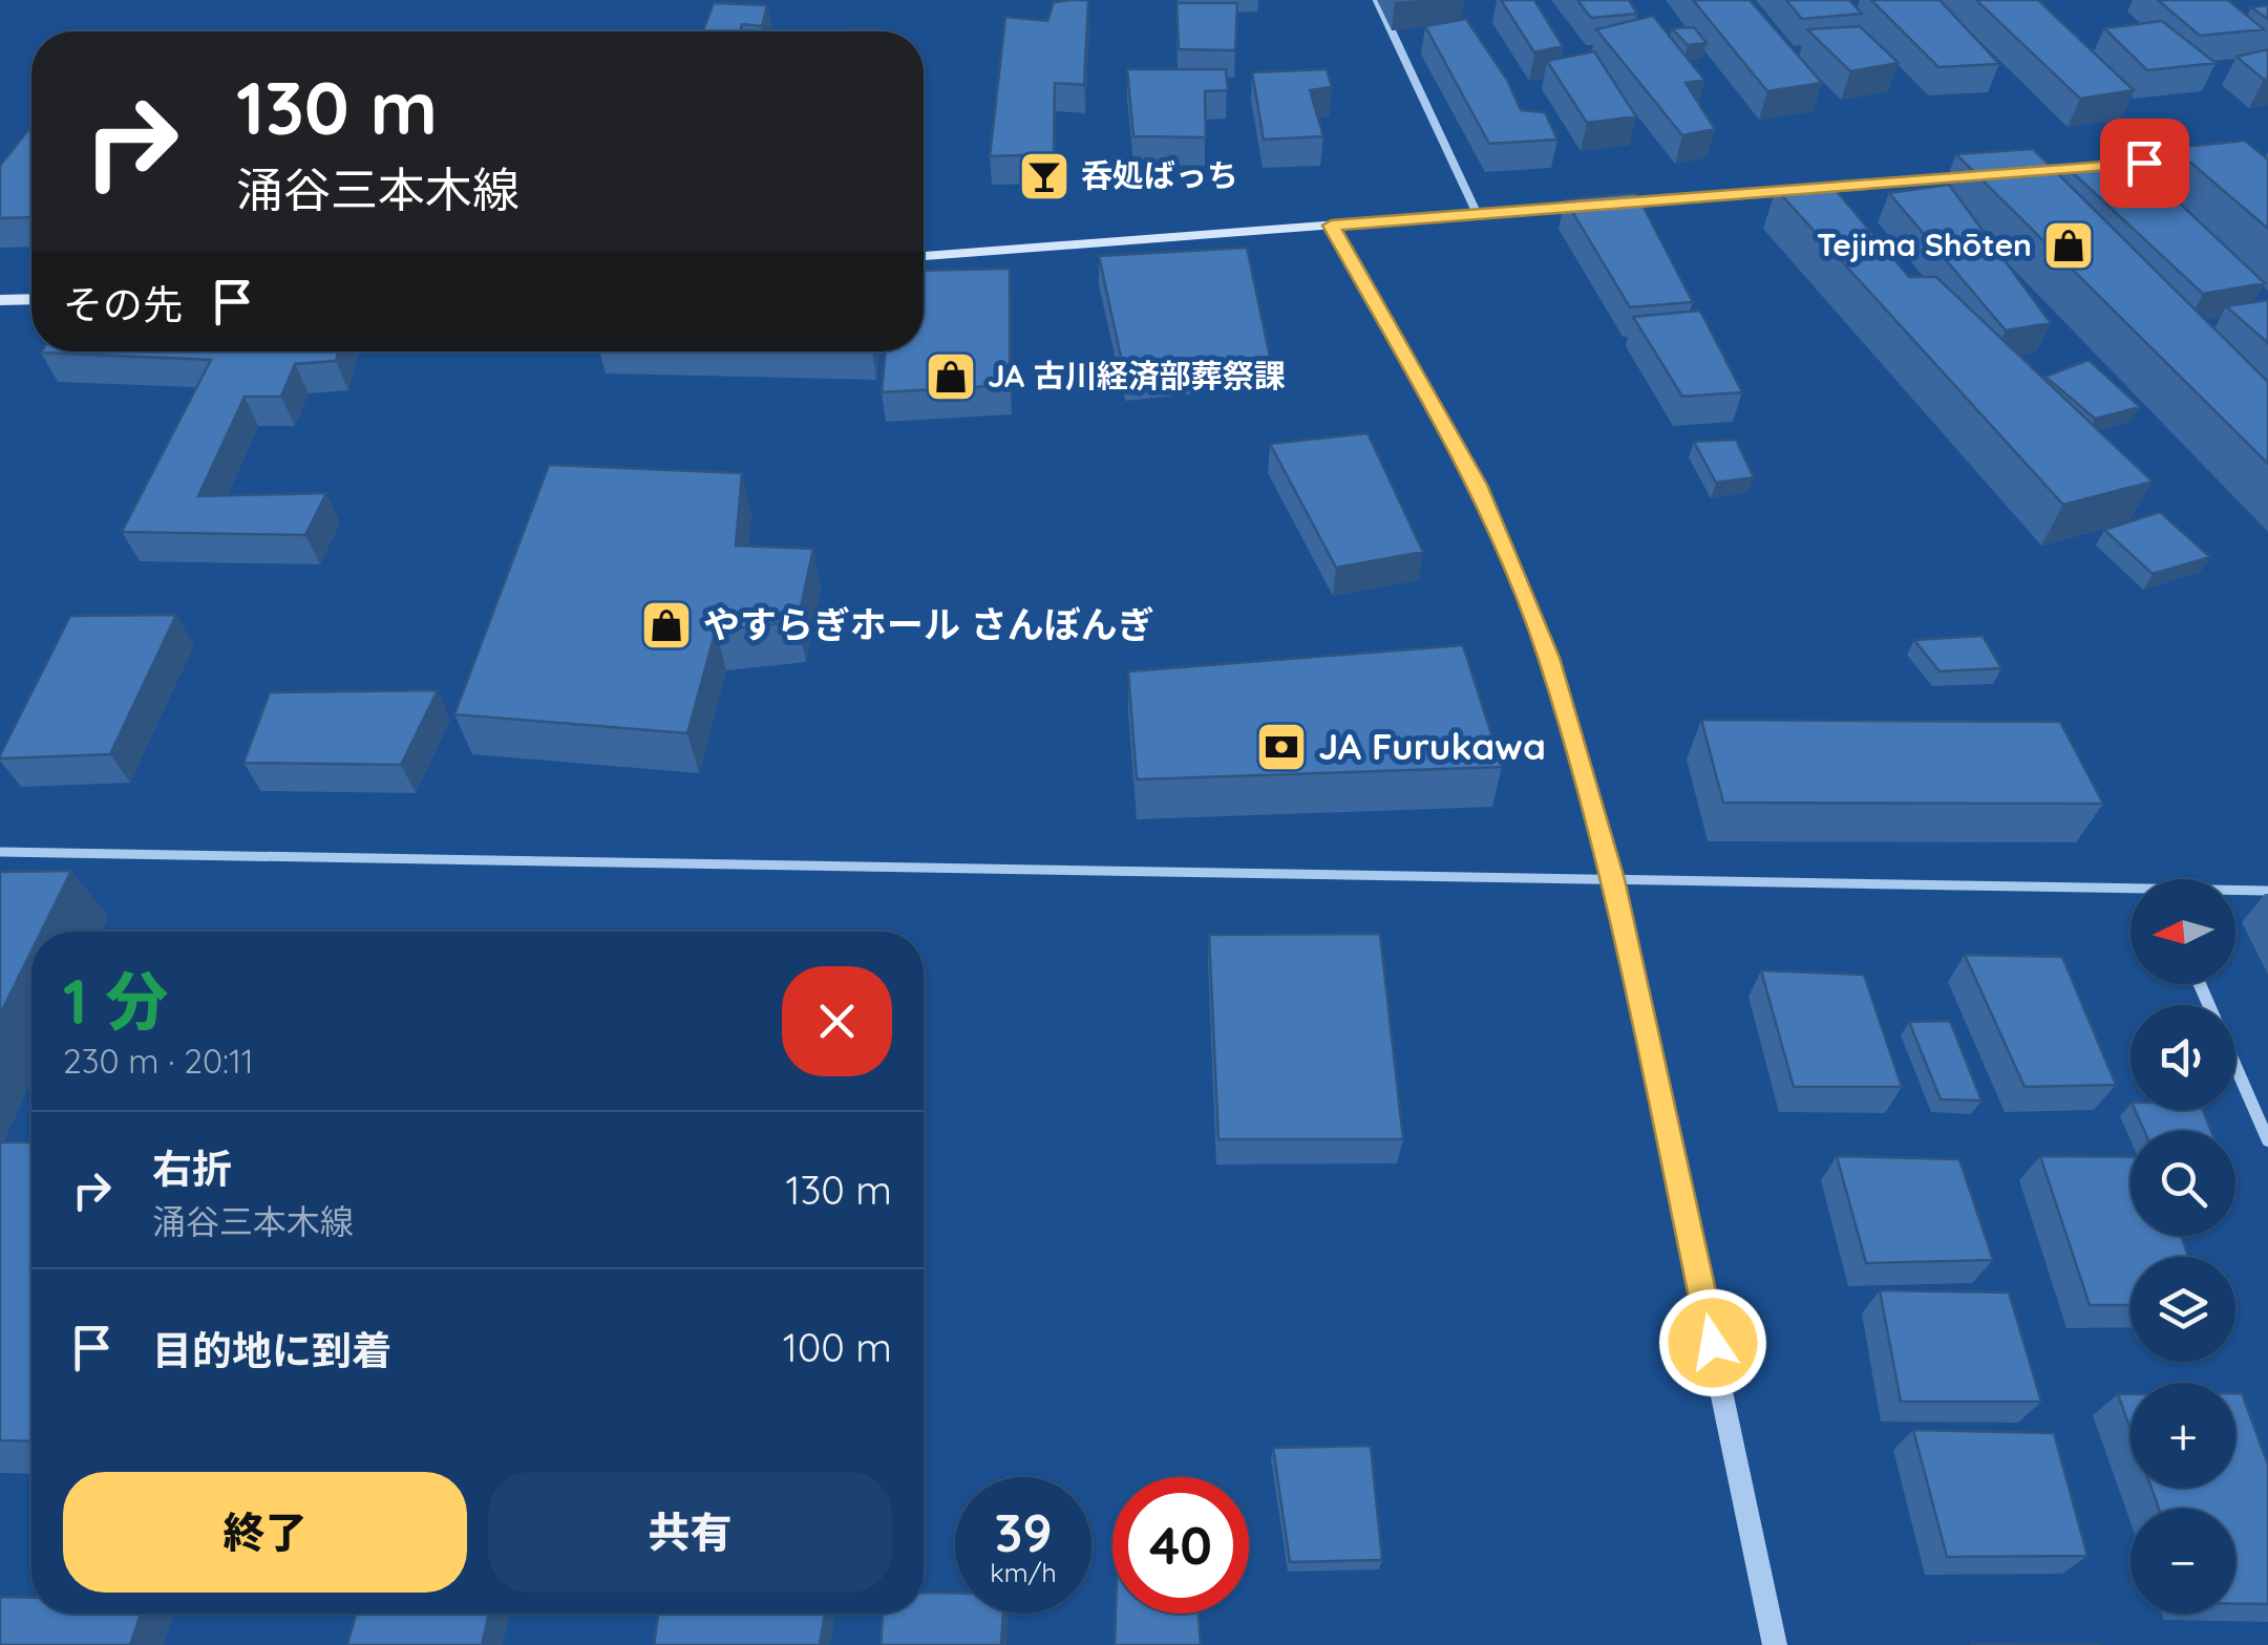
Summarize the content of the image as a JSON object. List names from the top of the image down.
{
  "places": {
    "bar": ["呑処ばっち"],
    "shop": ["Tejima Shōten", "JA 古川経済部葬祭課", "やすらぎホール さんぼんぎ"],
    "bank": ["JA Furukawa"]
  },
  "north": "left",
  "page": {
    "turn": ["130 m", "涌谷三本木線"],
    "then": "その先",
    "map_buttons": ["+", "−"],
    "heading": ["1 分", "230 m · 20:11"],
    "list": [
      {
        "name": "右折",
        "note": "涌谷三本木線",
        "value": "130 m"
      },
      {
        "name": "目的地に到着",
        "value": "100 m"
      }
    ],
    "buttons": ["終了", "共有"],
    "speed": "39 km/h",
    "limit": "40"
  }
}
